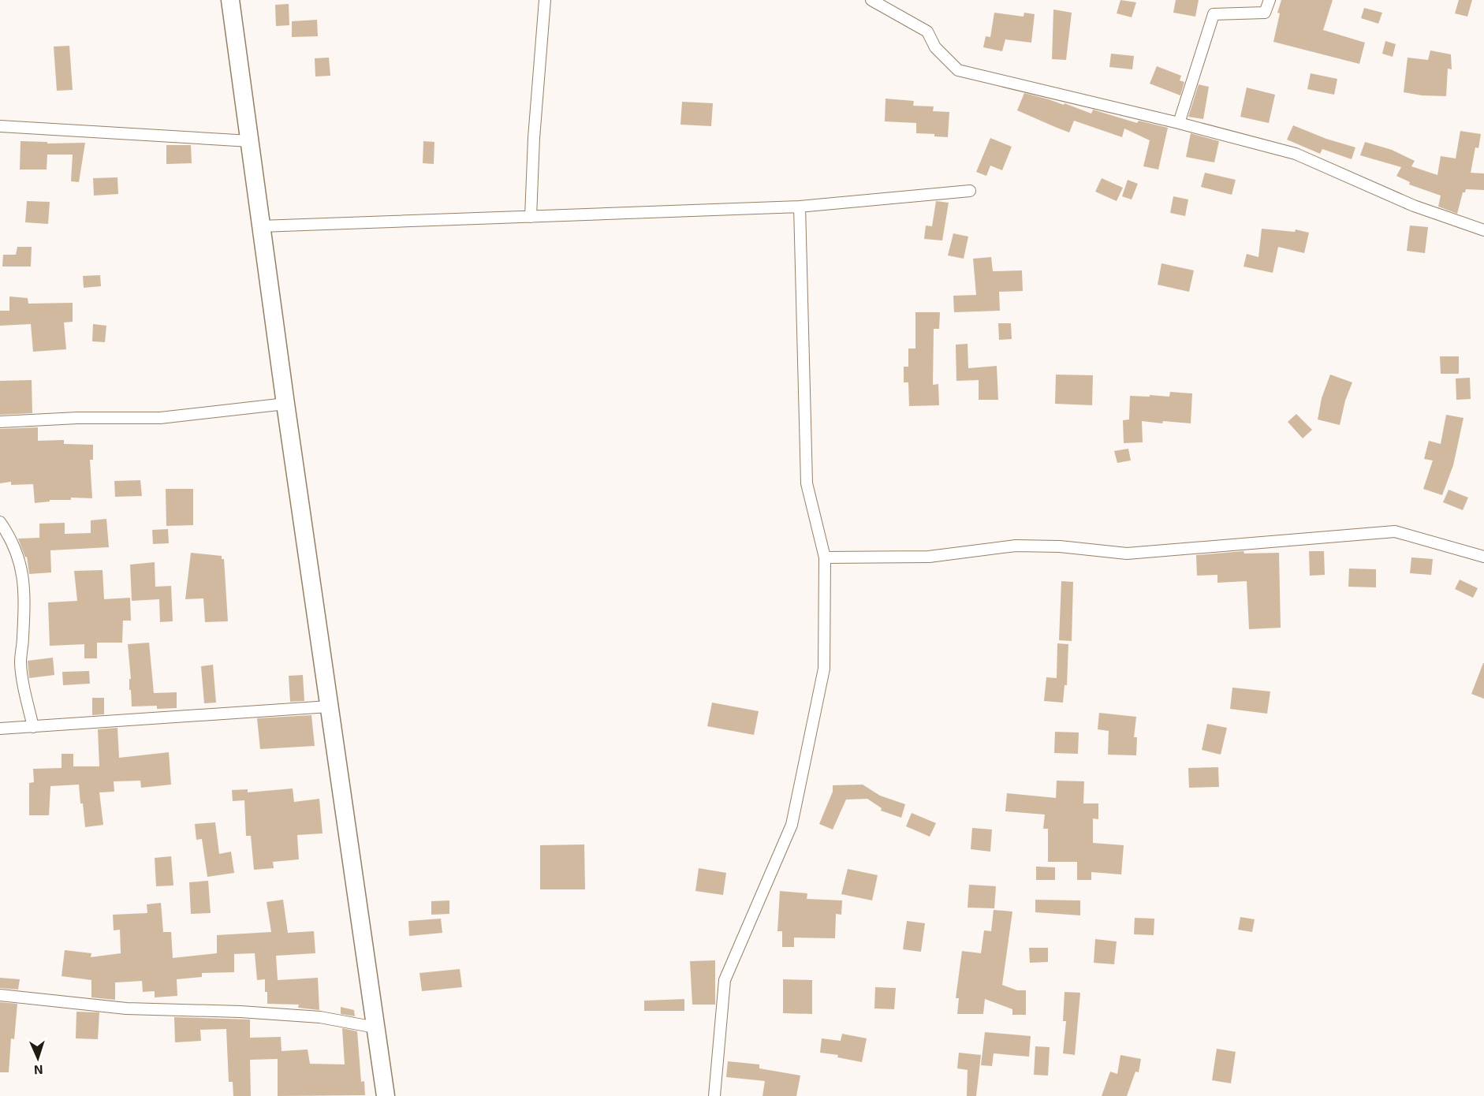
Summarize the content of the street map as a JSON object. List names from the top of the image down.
{
  "north": "bottom"
}
